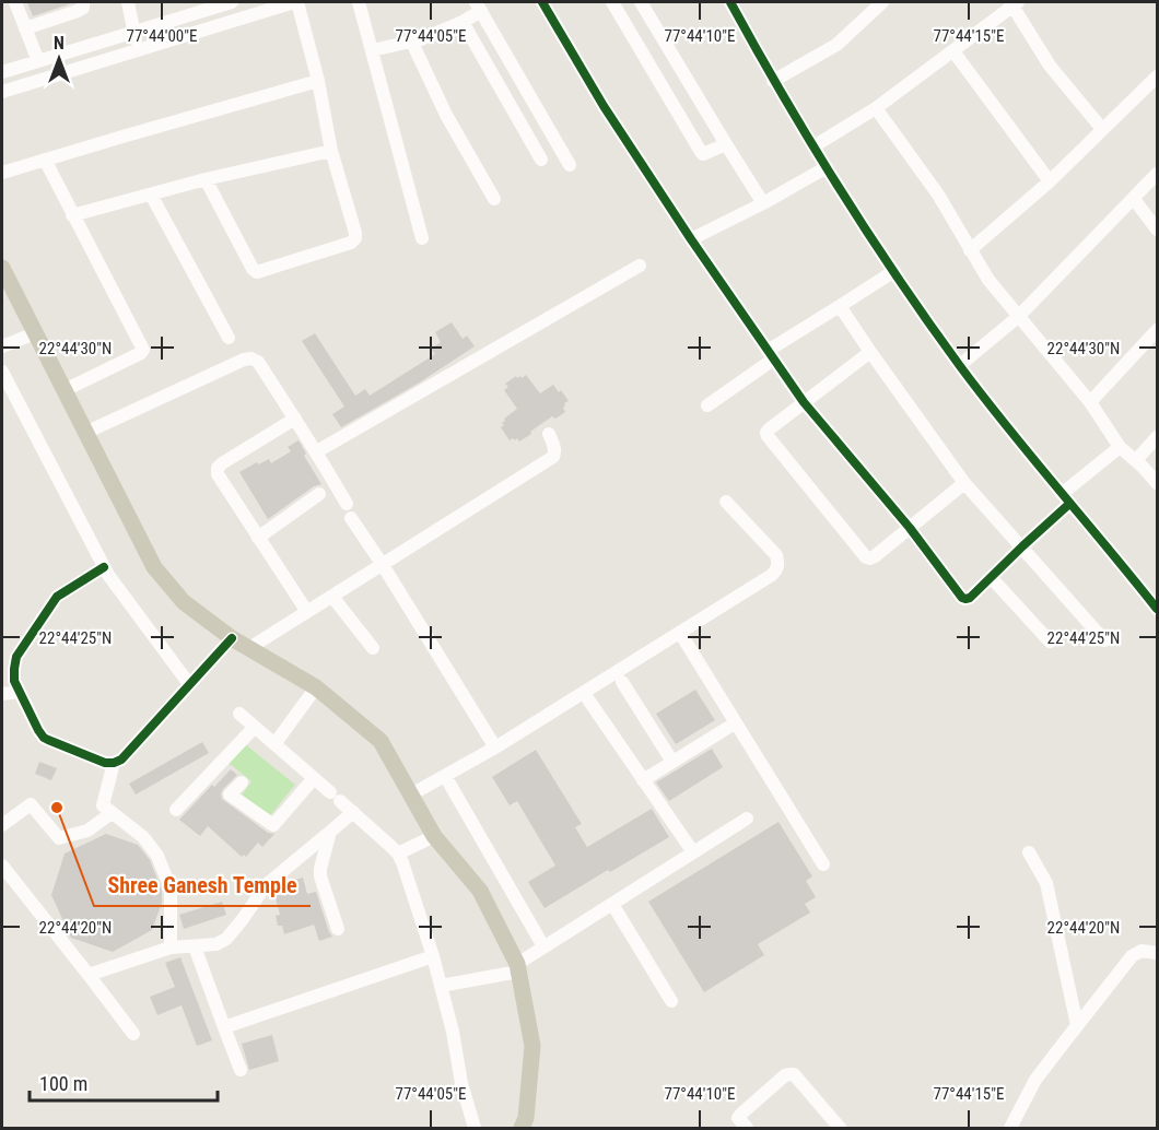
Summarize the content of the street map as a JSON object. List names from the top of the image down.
{
  "places": ["Shree Ganesh Temple"],
  "scale_bar": "100 m",
  "north": "top",
  "coordinates": [
    "77°44'00\"E",
    "77°44'05\"E",
    "77°44'10\"E",
    "77°44'15\"E",
    "22°44'30\"N",
    "22°44'25\"N",
    "22°44'20\"N"
  ]
}
